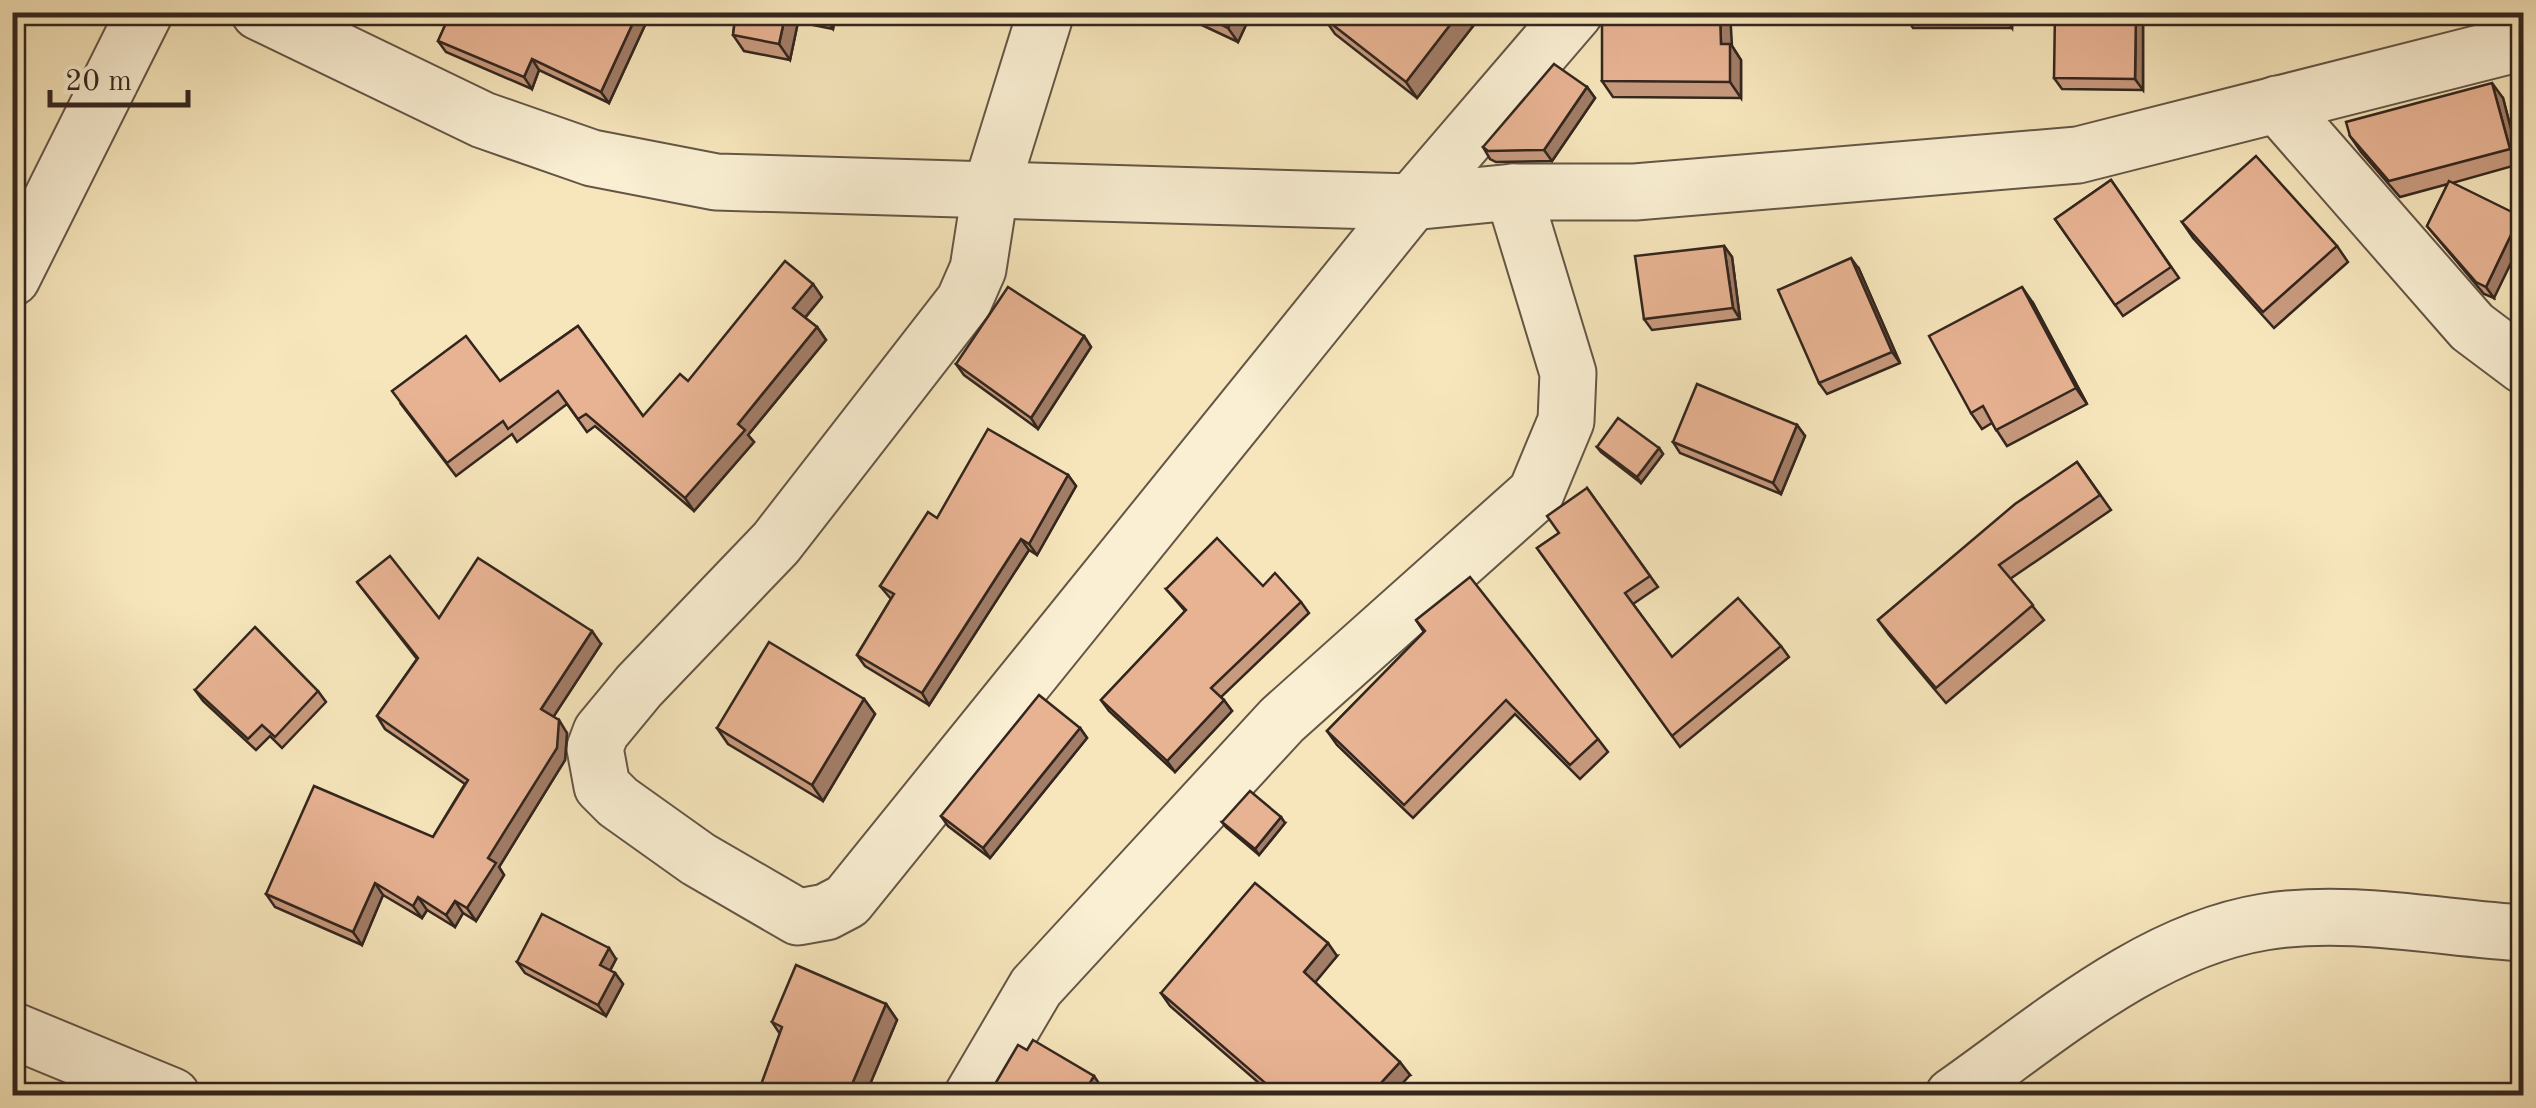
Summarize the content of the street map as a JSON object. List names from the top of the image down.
{
  "scale_bar": "20 m"
}
